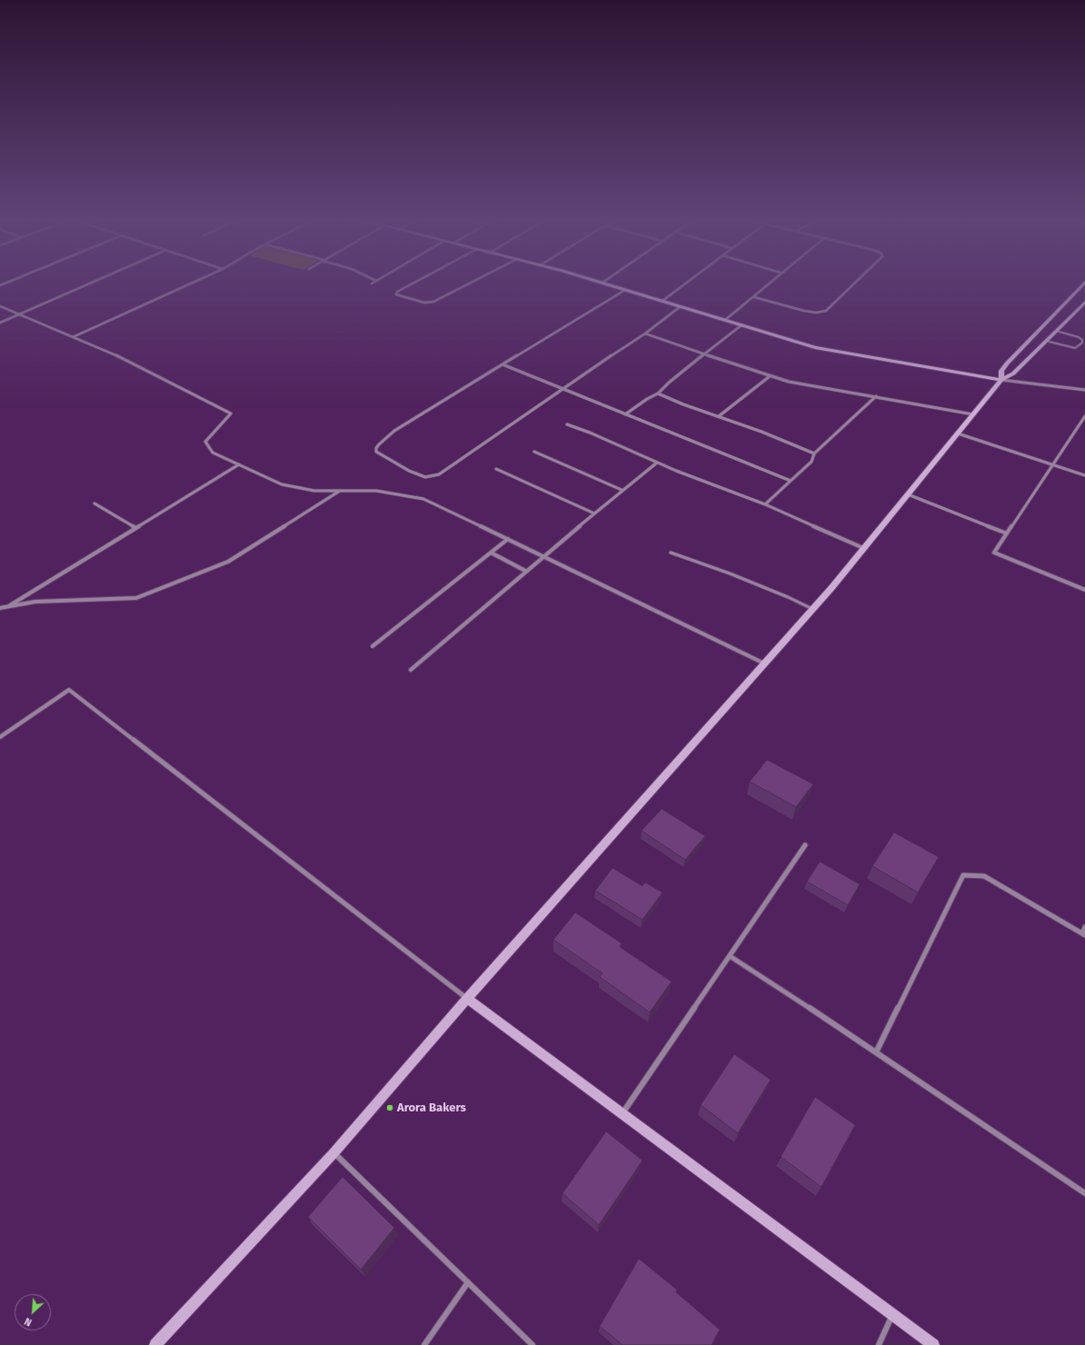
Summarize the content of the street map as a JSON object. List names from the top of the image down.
{
  "places": ["Arora Bakers"],
  "north": "bottom left"
}
